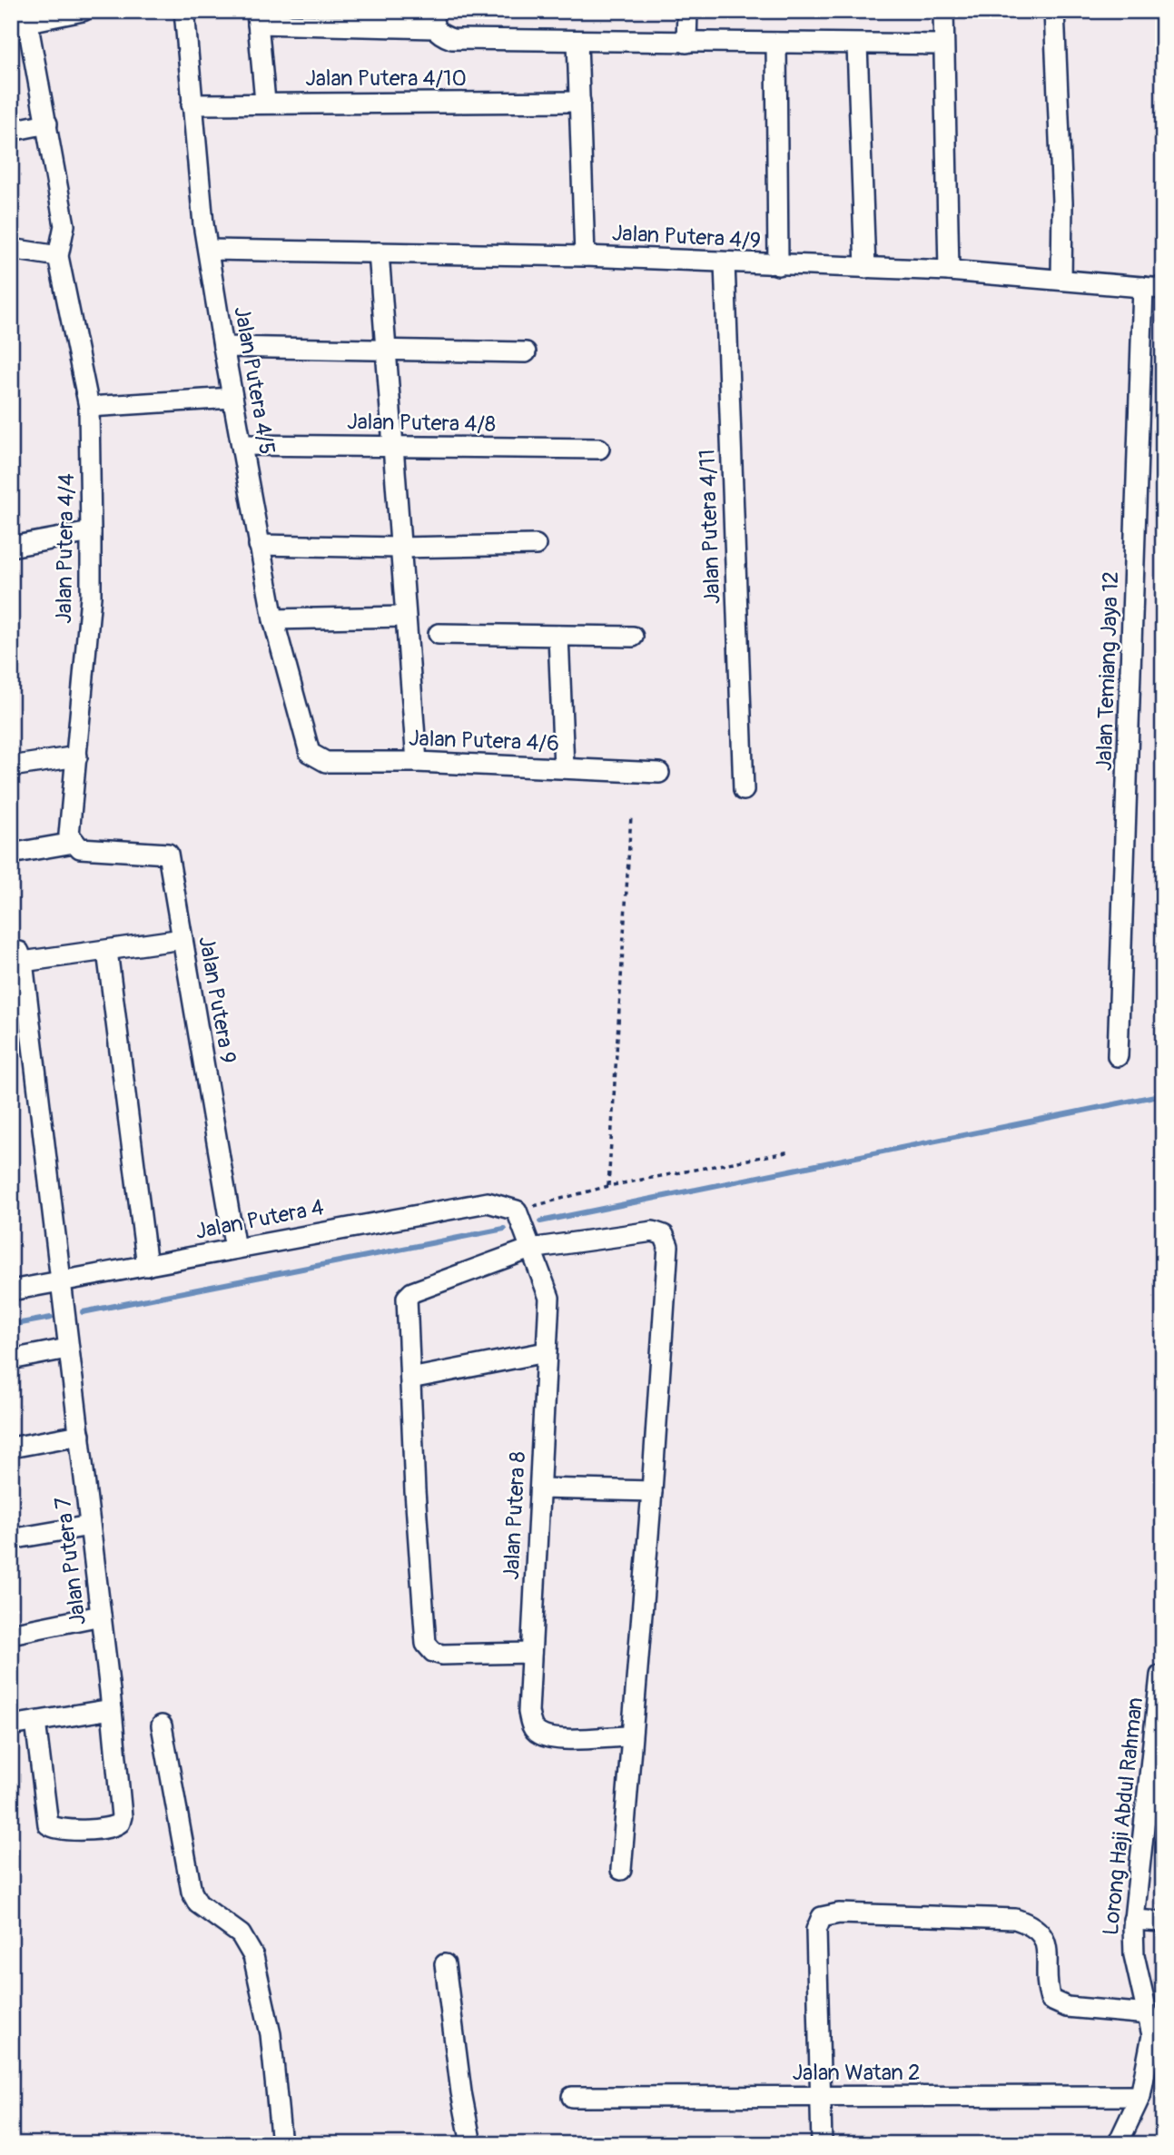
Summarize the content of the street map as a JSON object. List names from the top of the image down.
{
  "streets": {
    "street": [
      "Jalan Putera 4/10",
      "Jalan Putera 4/9",
      "Jalan Putera 4/5",
      "Jalan Putera 4/8",
      "Jalan Putera 4/11",
      "Jalan Putera 4/4",
      "Jalan Temiang Jaya 12",
      "Jalan Putera 4/6",
      "Jalan Putera 9",
      "Jalan Putera 4",
      "Jalan Putera 8",
      "Jalan Putera 7",
      "Lorong Haji Abdul Rahman",
      "Jalan Watan 2"
    ]
  },
  "crossings": [
    ["Jalan Putera 4/10", "Jalan Putera 4/5"],
    ["Jalan Putera 4/9", "Jalan Putera 4/5"],
    ["Jalan Putera 4/9", "Jalan Putera 4/11"],
    ["Jalan Putera 4/9", "Jalan Temiang Jaya 12"],
    ["Jalan Putera 4/5", "Jalan Putera 4/8"],
    ["Jalan Putera 4/5", "Jalan Putera 4/6"],
    ["Jalan Putera 4/4", "Jalan Putera 9"],
    ["Jalan Putera 9", "Jalan Putera 4"],
    ["Jalan Putera 4", "Jalan Putera 8"],
    ["Jalan Putera 4", "Jalan Putera 7"],
    ["Lorong Haji Abdul Rahman", "Jalan Watan 2"]
  ]
}
